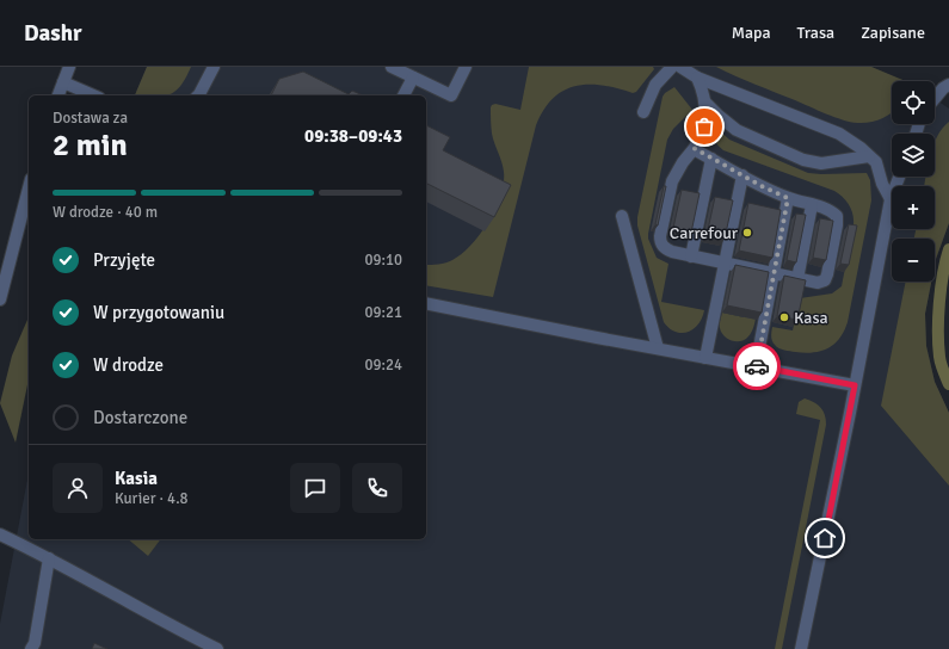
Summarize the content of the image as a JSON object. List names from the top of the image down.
{
  "places": ["Carrefour", "Kasa"],
  "page": {
    "header": "Dashr",
    "nav": ["Mapa", "Trasa", "Zapisane"],
    "map_buttons": ["+", "−"],
    "heading": ["2 min", "Dostawa za", "09:38–09:43"],
    "panel": ["Kasia", "Kurier · 4.8"],
    "bar": "W drodze · 40 m",
    "list": [
      ["Przyjęte", "09:10"],
      ["W przygotowaniu", "09:21"],
      ["W drodze", "09:24"],
      "Dostarczone"
    ]
  }
}
